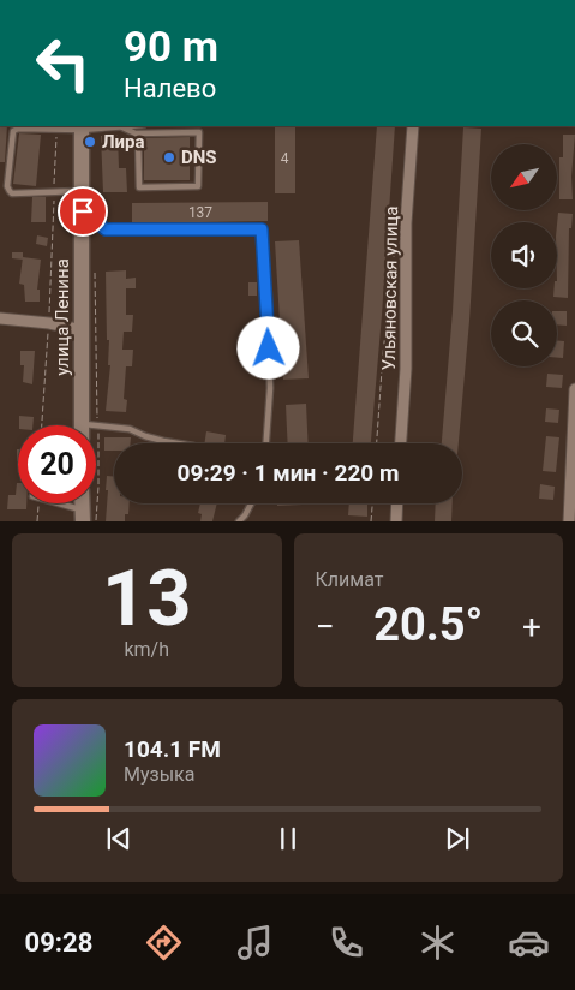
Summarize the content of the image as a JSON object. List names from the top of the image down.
{
  "streets": {
    "main road": ["улица Ленина"],
    "street": ["Ульяновская улица"]
  },
  "places": ["Лира", "DNS"],
  "house_numbers": ["4", "137"],
  "north": "bottom left",
  "page": {
    "turn": ["90 m", "Налево"],
    "limit": "20",
    "trip": "09:29 · 1 мин · 220 m",
    "tile": [
      ["13", "km/h"],
      "Климат"
    ],
    "heat": ["−", "20.5°", "+"],
    "song": ["104.1 FM", "Музыка"],
    "tabs": "09:28"
  }
}
